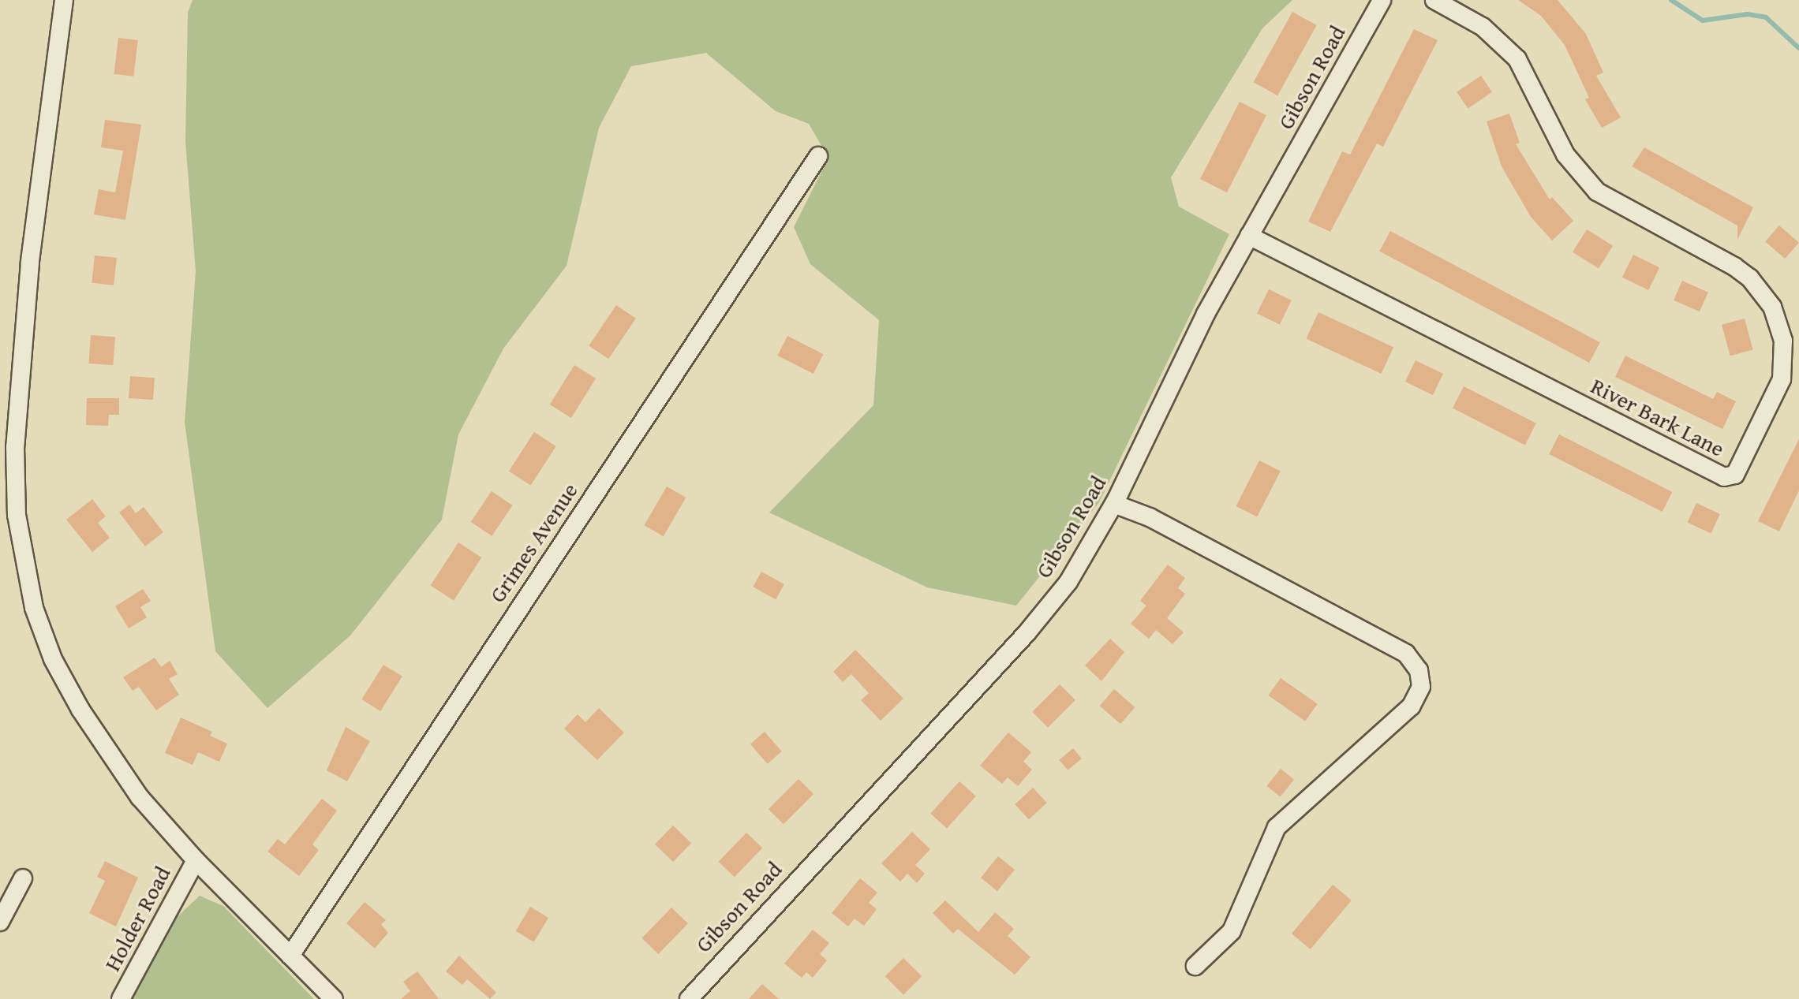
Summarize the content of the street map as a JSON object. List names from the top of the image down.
{
  "streets": {
    "street": [
      "Gibson Road",
      "River Bark Lane",
      "Grimes Avenue",
      "Holder Road"
    ]
  },
  "crossings": [
    ["Gibson Road", "River Bark Lane"]
  ]
}
